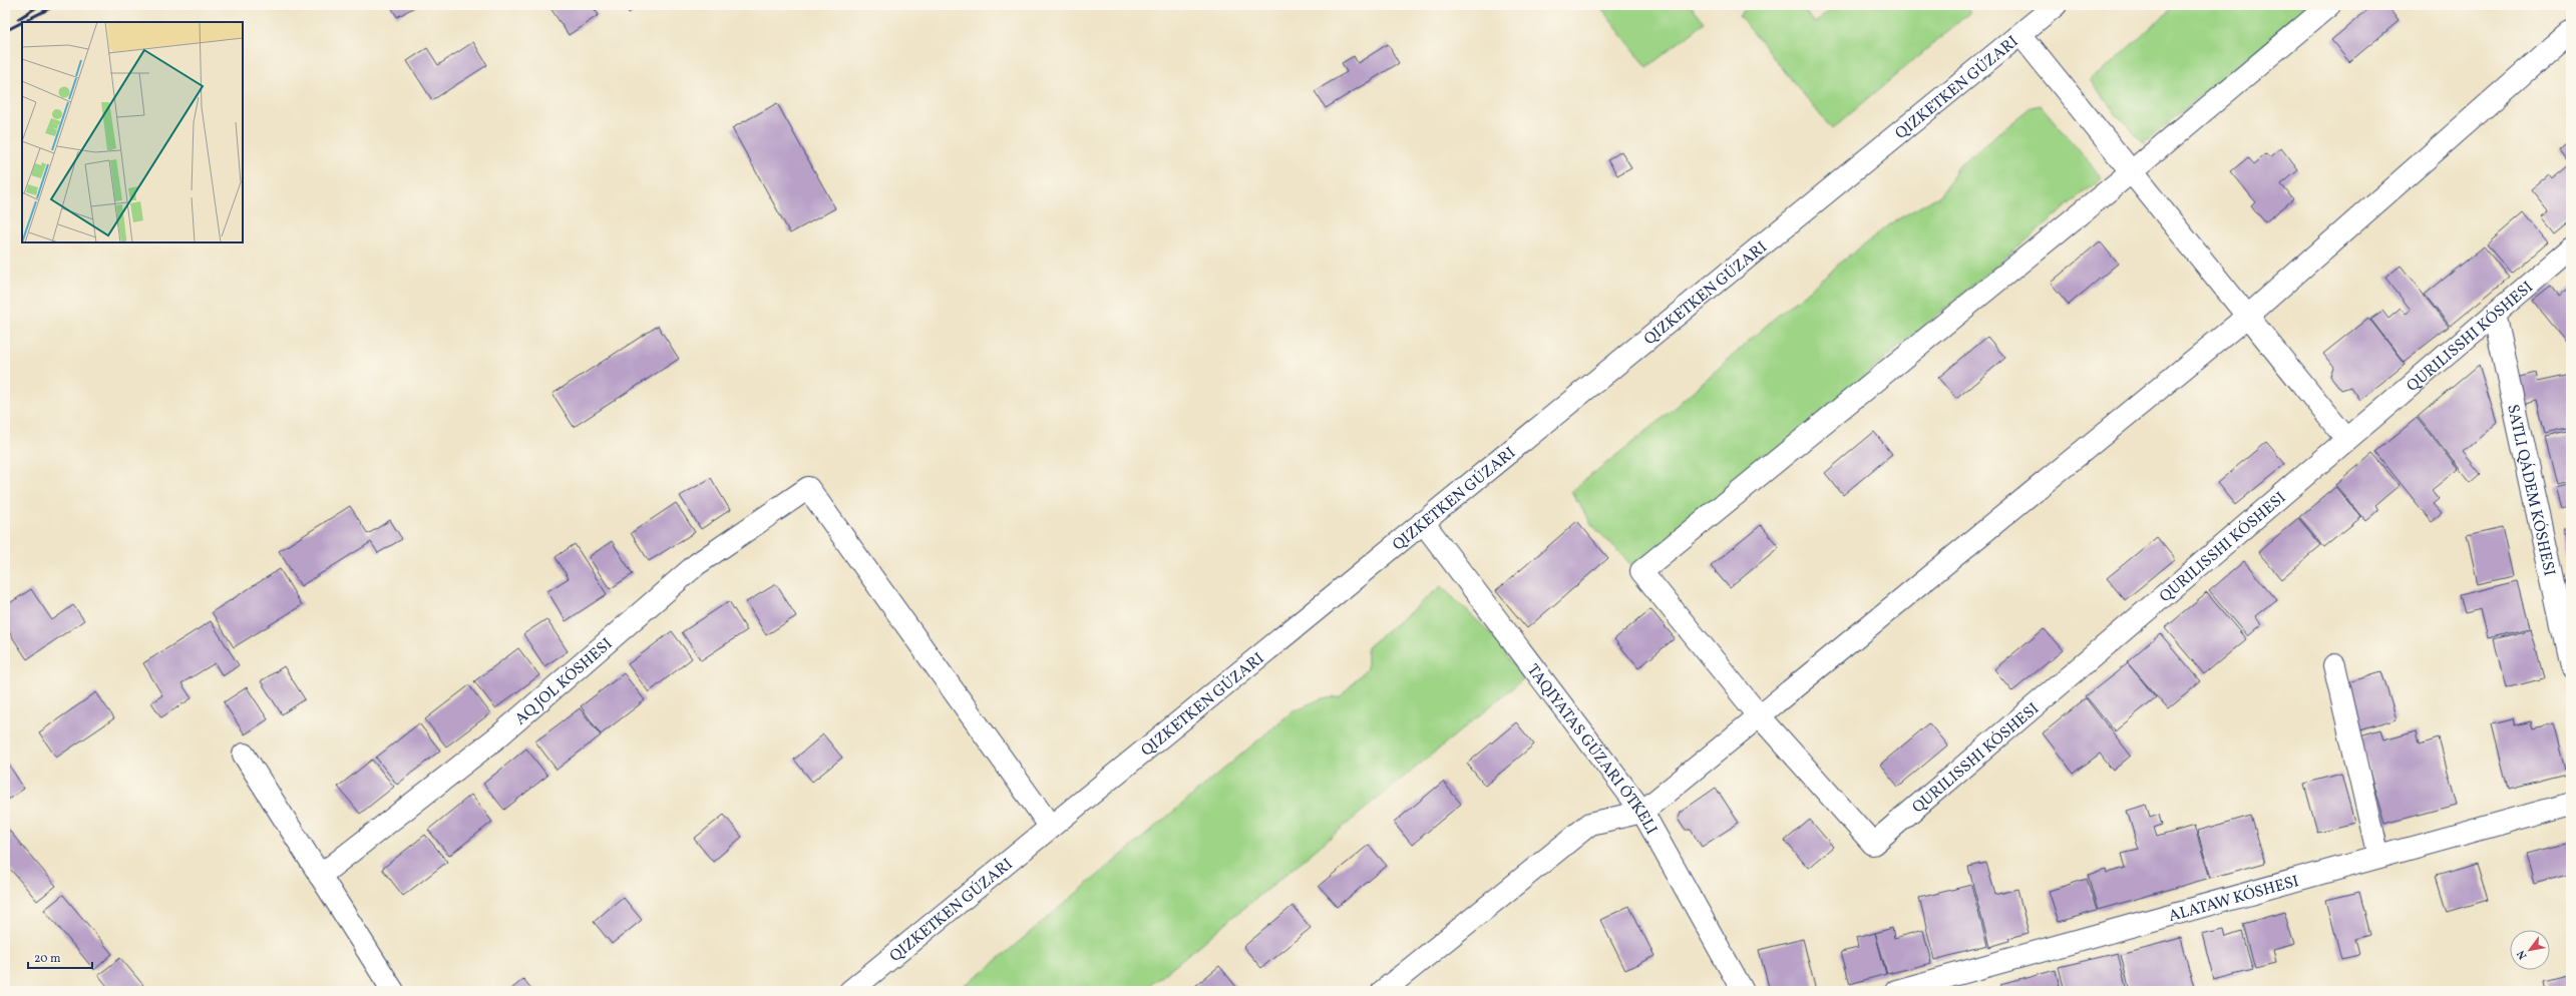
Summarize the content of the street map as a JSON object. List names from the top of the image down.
{
  "streets": {
    "street": ["AQ JOL KÓSHESI", "ALATAW KÓSHESI"]
  },
  "scale_bar": "20 m",
  "north": "bottom left"
}
